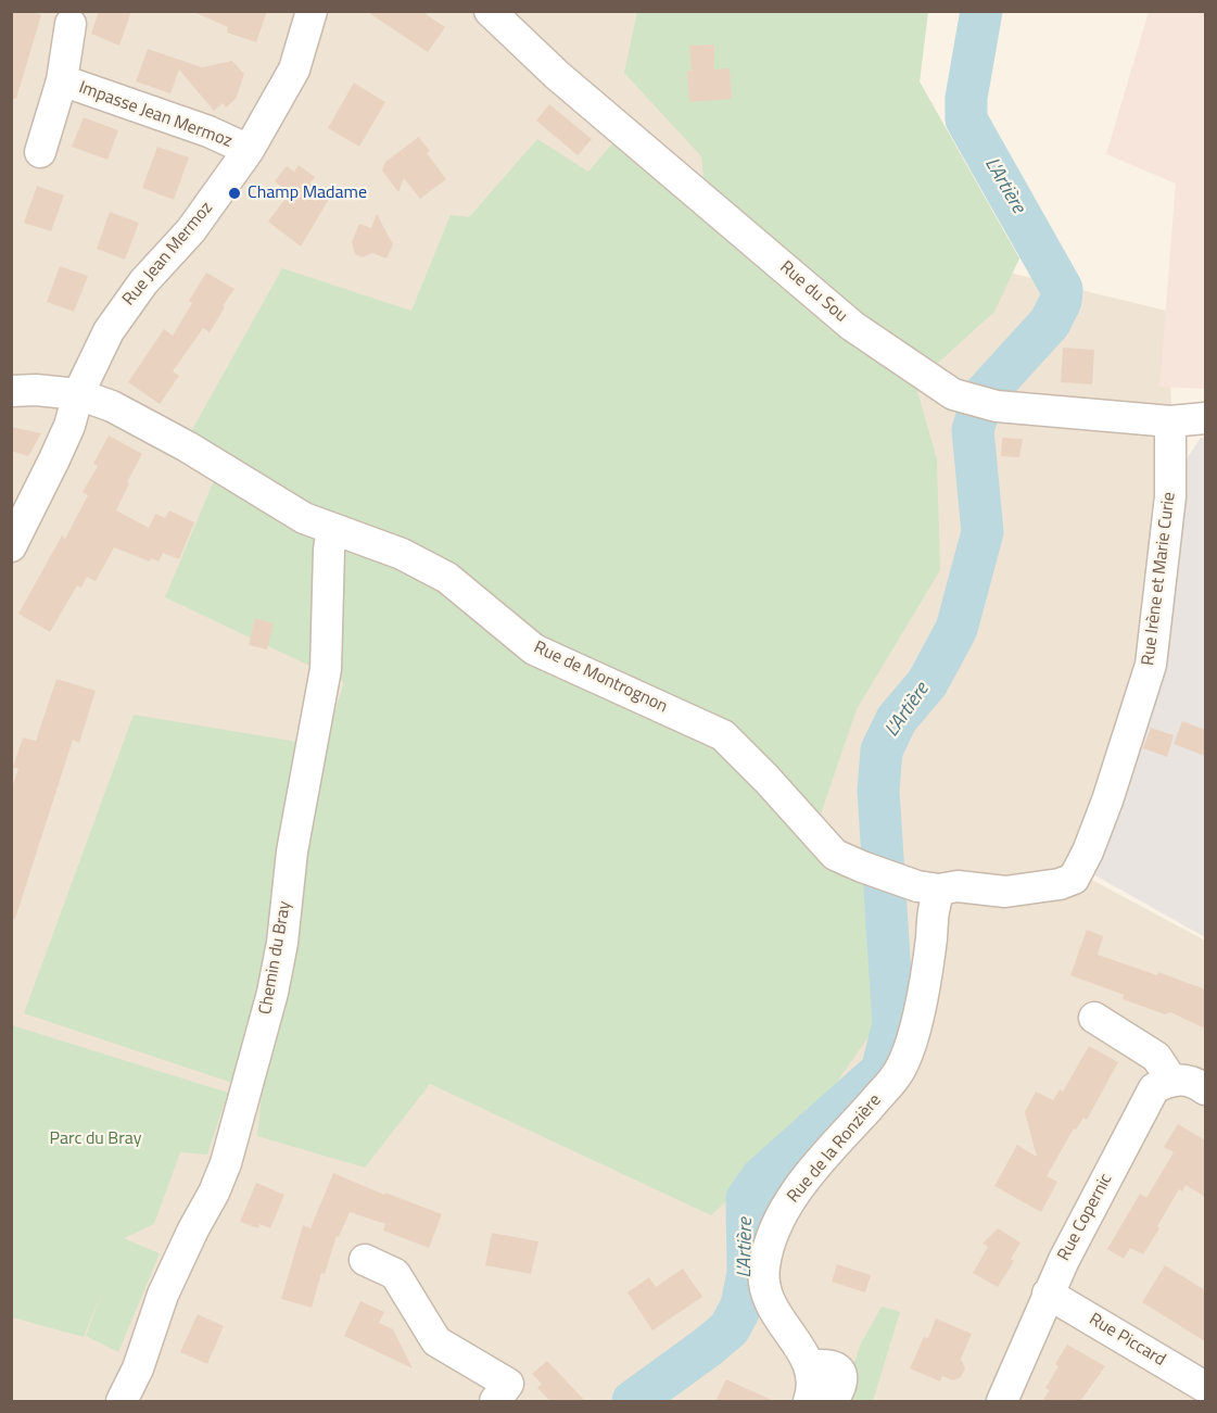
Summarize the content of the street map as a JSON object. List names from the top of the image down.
{
  "streets": {
    "street": [
      "Impasse Jean Mermoz",
      "Rue Jean Mermoz",
      "Rue du Sou",
      "Rue Irène et Marie Curie",
      "Rue de Montrognon",
      "Chemin du Bray",
      "Rue de la Ronzière",
      "Rue Copernic",
      "Rue Piccard"
    ]
  },
  "crossings": [
    ["Impasse Jean Mermoz", "Rue Jean Mermoz"],
    ["Rue Jean Mermoz", "Rue de Montrognon"],
    ["Rue du Sou", "Rue Irène et Marie Curie"],
    ["Rue Irène et Marie Curie", "Rue de Montrognon"],
    ["Rue de Montrognon", "Chemin du Bray"],
    ["Rue de Montrognon", "Rue de la Ronzière"],
    ["Rue Copernic", "Rue Piccard"]
  ],
  "water": ["L'Artière"],
  "parks": ["Parc du Bray"],
  "places": ["Champ Madame"]
}
